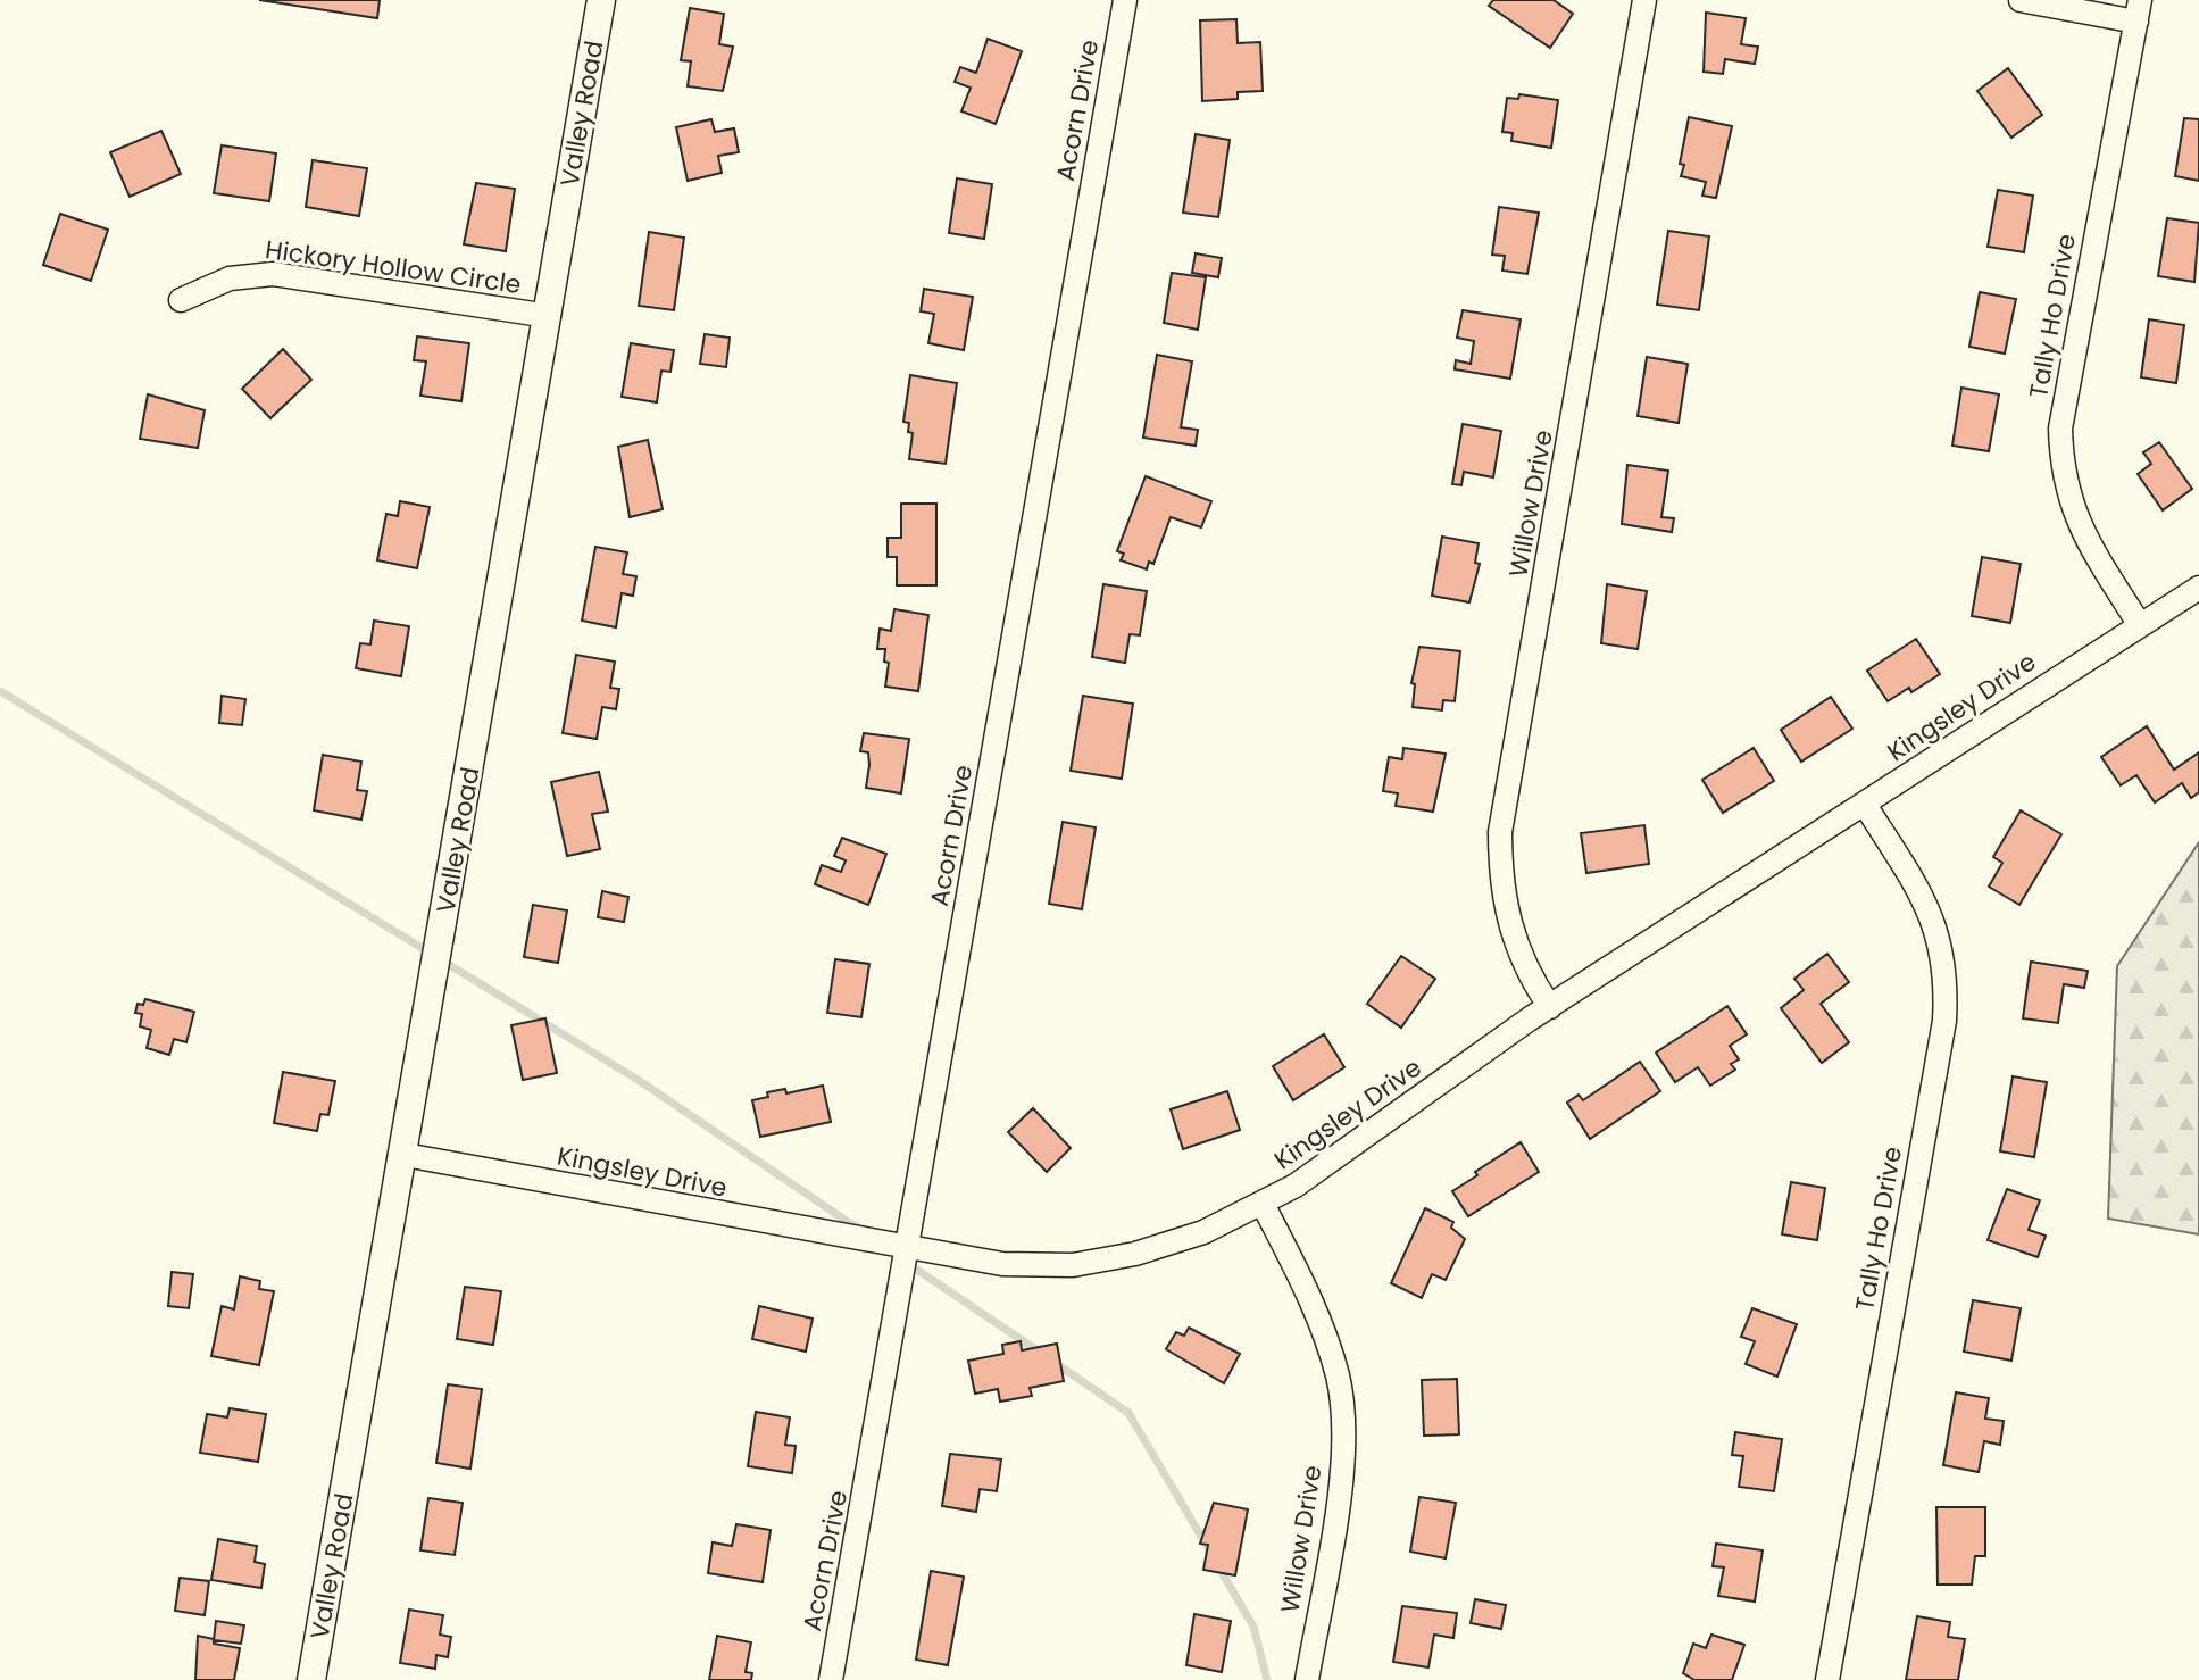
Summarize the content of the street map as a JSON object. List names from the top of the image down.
{
  "streets": {
    "street": [
      "Acorn Drive",
      "Valley Road",
      "Hickory Hollow Circle",
      "Tally Ho Drive",
      "Willow Drive",
      "Kingsley Drive"
    ]
  },
  "crossings": [
    ["Acorn Drive", "Kingsley Drive"],
    ["Valley Road", "Hickory Hollow Circle"],
    ["Valley Road", "Kingsley Drive"],
    ["Tally Ho Drive", "Kingsley Drive"],
    ["Willow Drive", "Kingsley Drive"]
  ]
}
